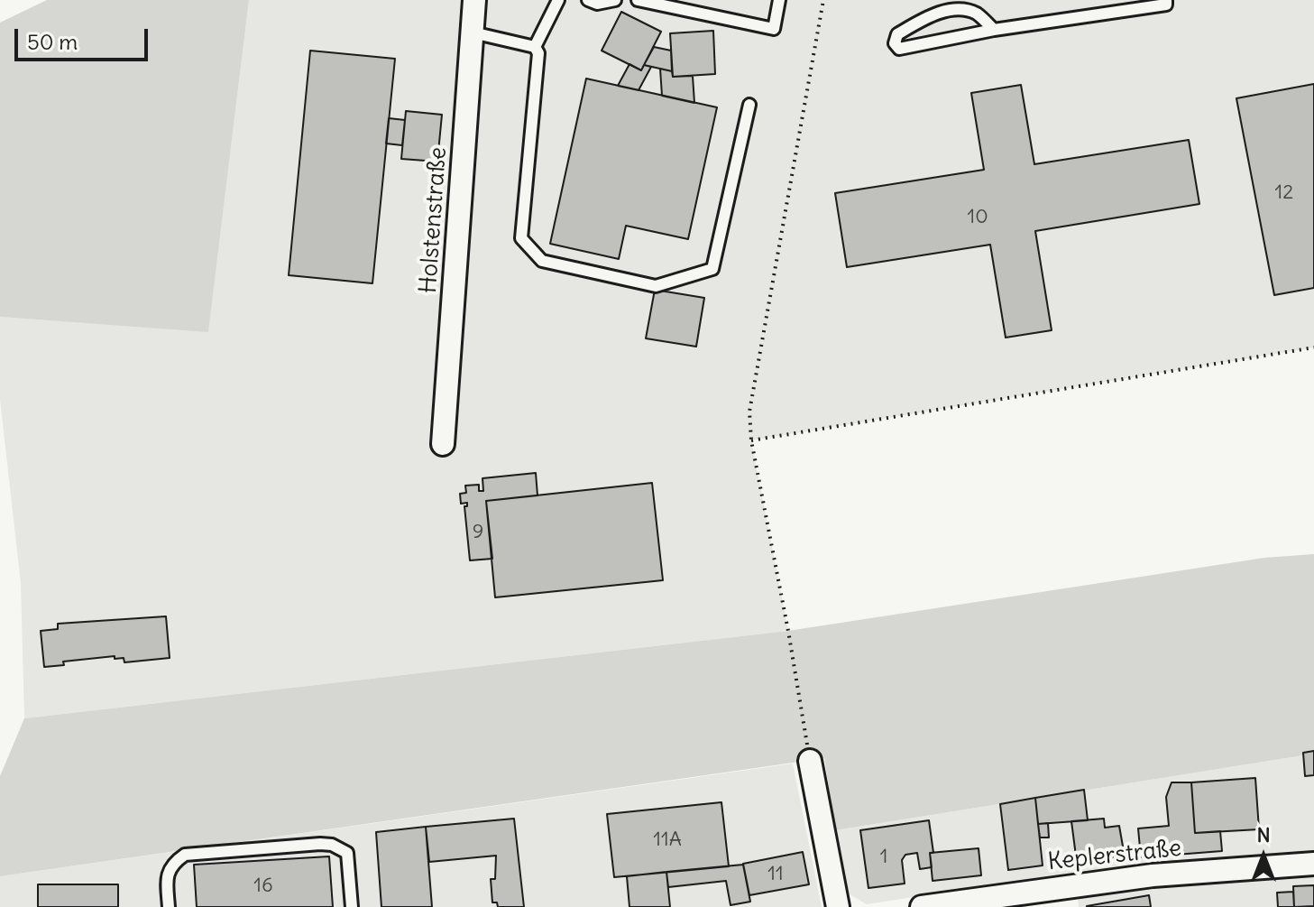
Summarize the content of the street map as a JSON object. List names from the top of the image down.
{
  "streets": {
    "street": ["Holstenstraße", "Keplerstraße"]
  },
  "house_numbers": [
    "12",
    "10",
    "9",
    "11A",
    "1",
    "11",
    "16"
  ],
  "scale_bar": "50 m",
  "north": "top"
}
